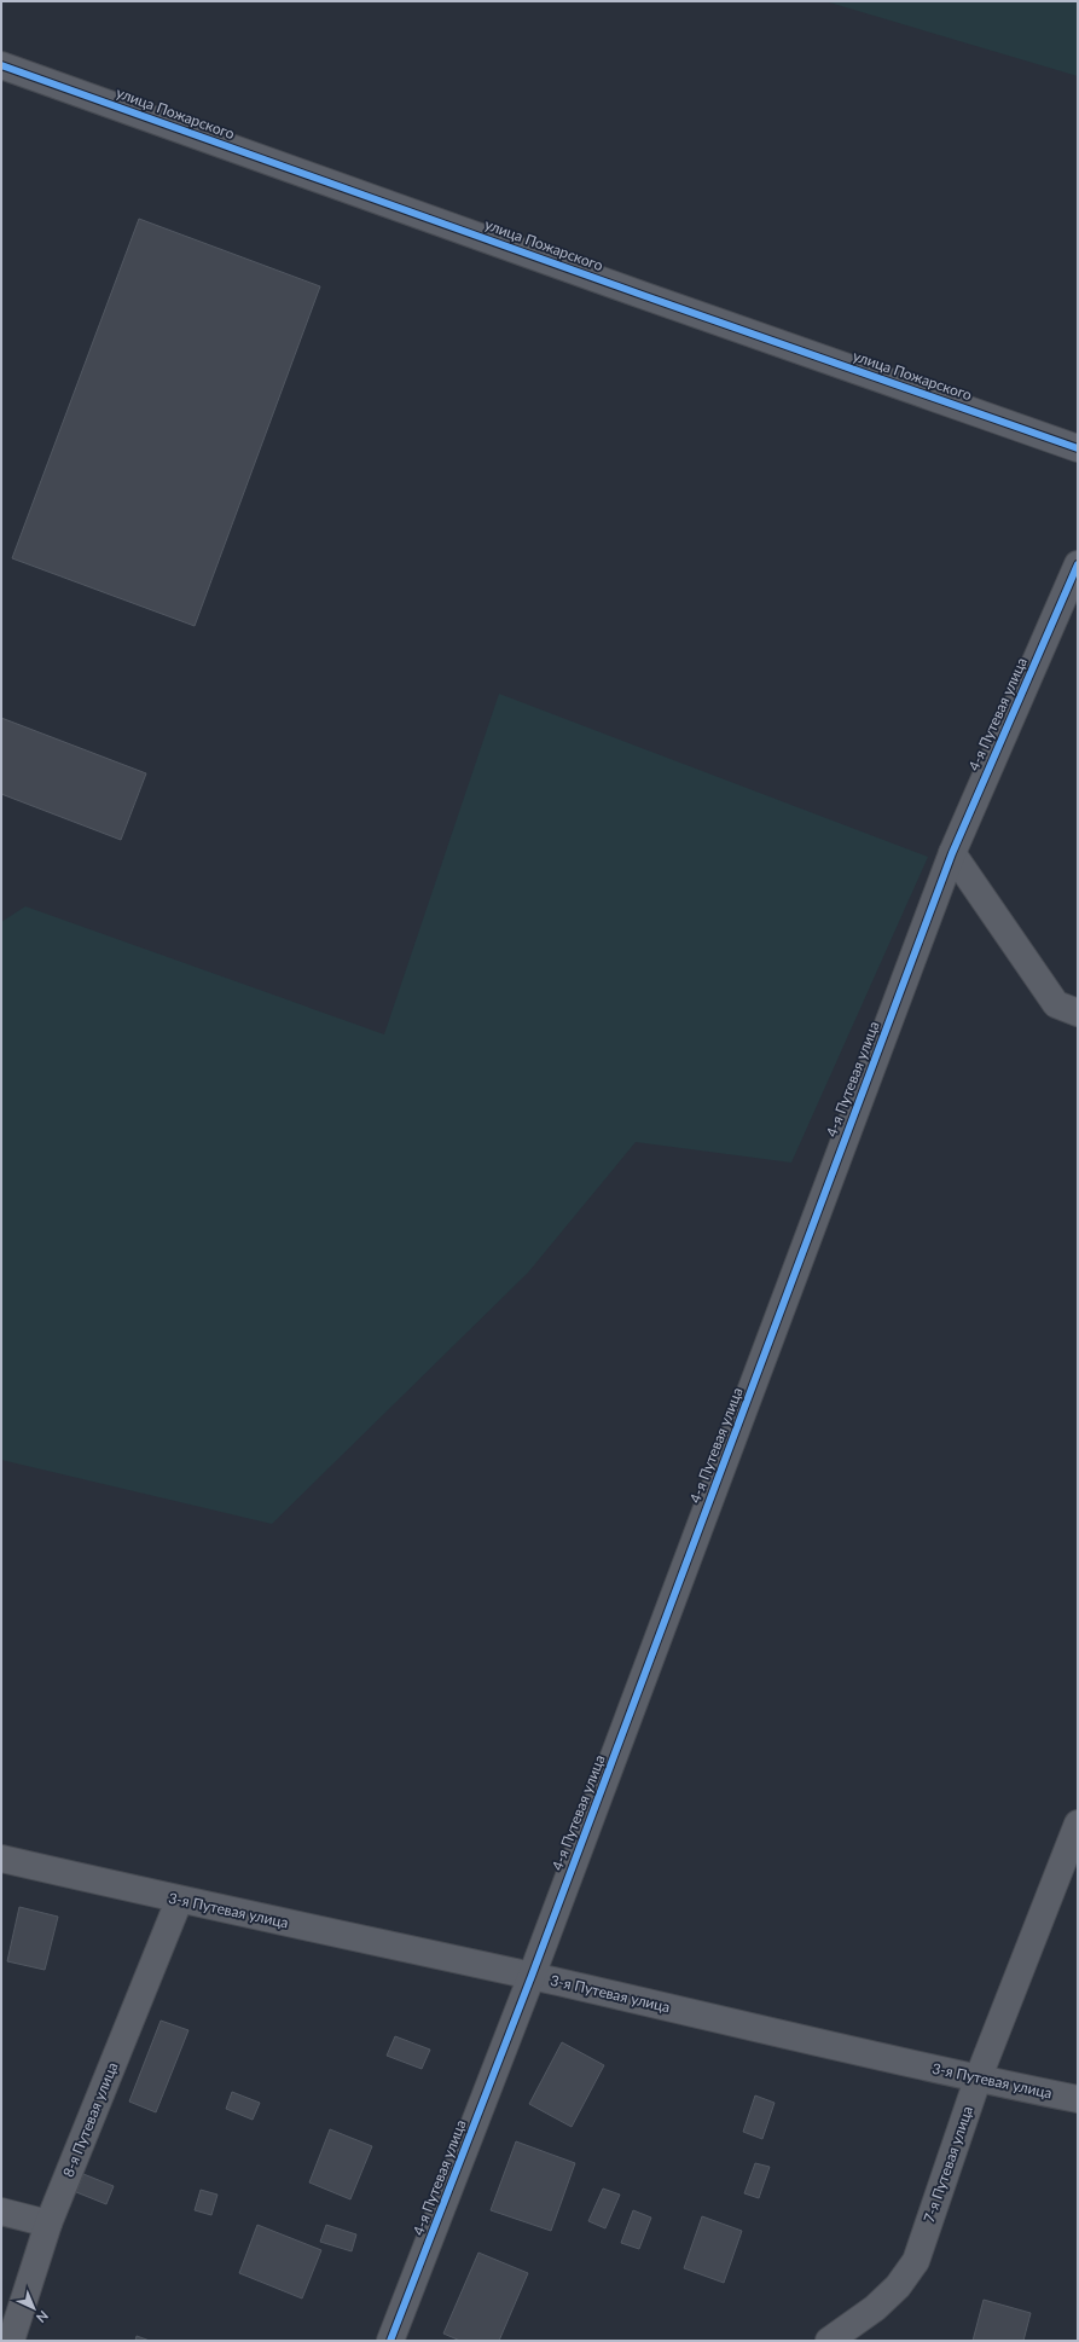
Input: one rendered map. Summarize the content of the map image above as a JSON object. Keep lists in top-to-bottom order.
{
  "streets": {
    "street": [
      "улица Пожарского",
      "4-я Путевая улица",
      "3-я Путевая улица",
      "8-я Путевая улица",
      "7-я Путевая улица"
    ]
  },
  "crossings": [
    ["4-я Путевая улица", "3-я Путевая улица"],
    ["3-я Путевая улица", "8-я Путевая улица"],
    ["3-я Путевая улица", "7-я Путевая улица"]
  ],
  "north": "bottom right"
}
